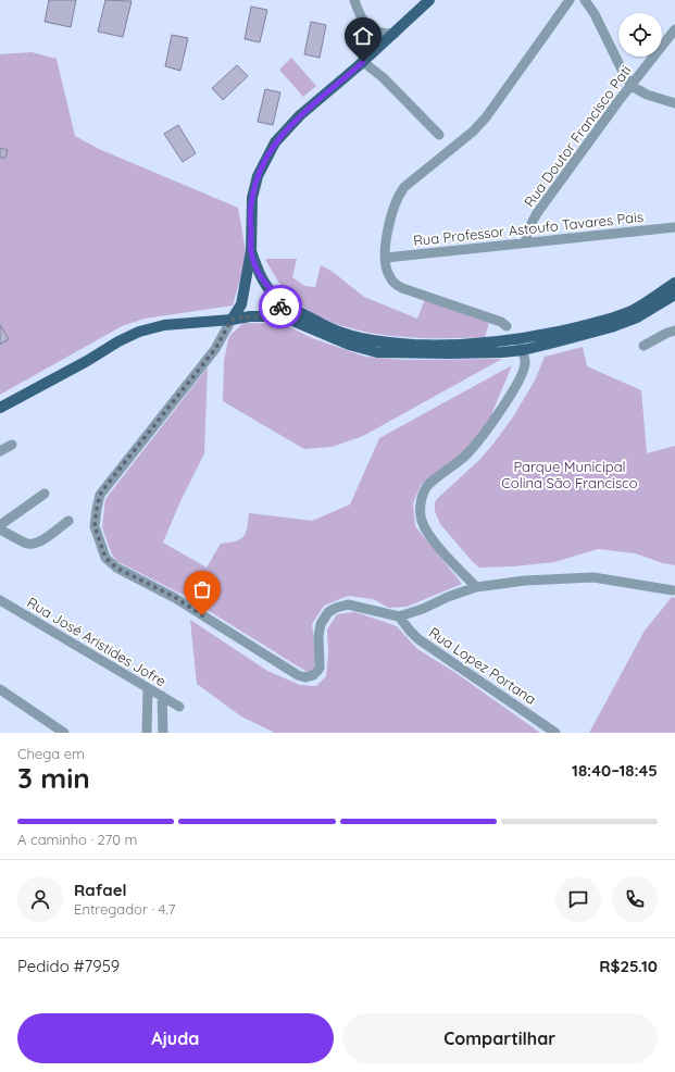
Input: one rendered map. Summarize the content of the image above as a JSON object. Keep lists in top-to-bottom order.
{
  "streets": {
    "street": [
      "Rua Doutor Francisco Pati",
      "Rua Professor Astoufo Tavares Pais",
      "Rua José Aristides Jofre",
      "Rua Lopez Portana"
    ]
  },
  "crossings": [
    ["Rua Doutor Francisco Pati", "Rua Professor Astoufo Tavares Pais"]
  ],
  "parks": ["Parque Municipal Colina São Francisco"],
  "page": {
    "heading": ["3 min", "Chega em", "18:40–18:45"],
    "panel": [
      "Rafael",
      "Entregador · 4.7",
      "Pedido #7959",
      "R$25.10"
    ],
    "bar": "A caminho · 270 m",
    "buttons": ["Ajuda", "Compartilhar"]
  }
}
